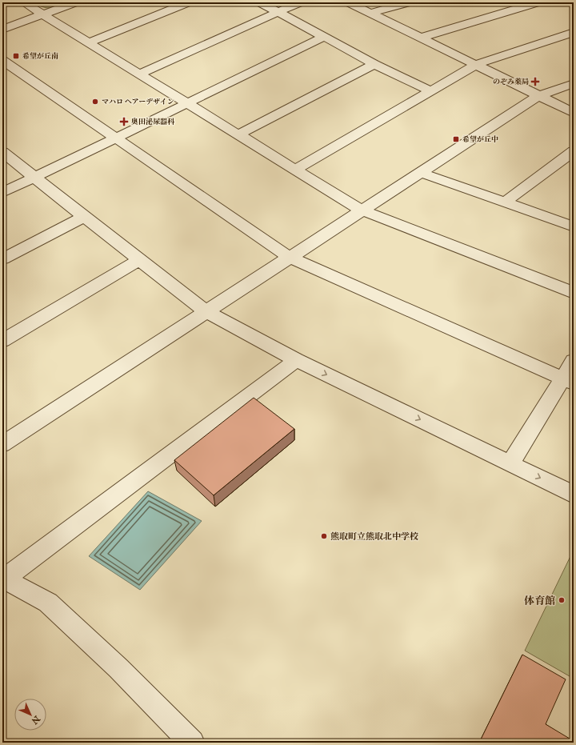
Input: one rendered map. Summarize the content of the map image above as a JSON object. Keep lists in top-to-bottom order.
{
  "places": {
    "transit": ["希望が丘南", "希望が丘中"],
    "health": ["のぞみ薬局", "奥田泌尿器科"],
    "other": ["マハロ ヘアーデザイン", "熊取町立熊取北中学校", "体育館"]
  },
  "north": "bottom right"
}
